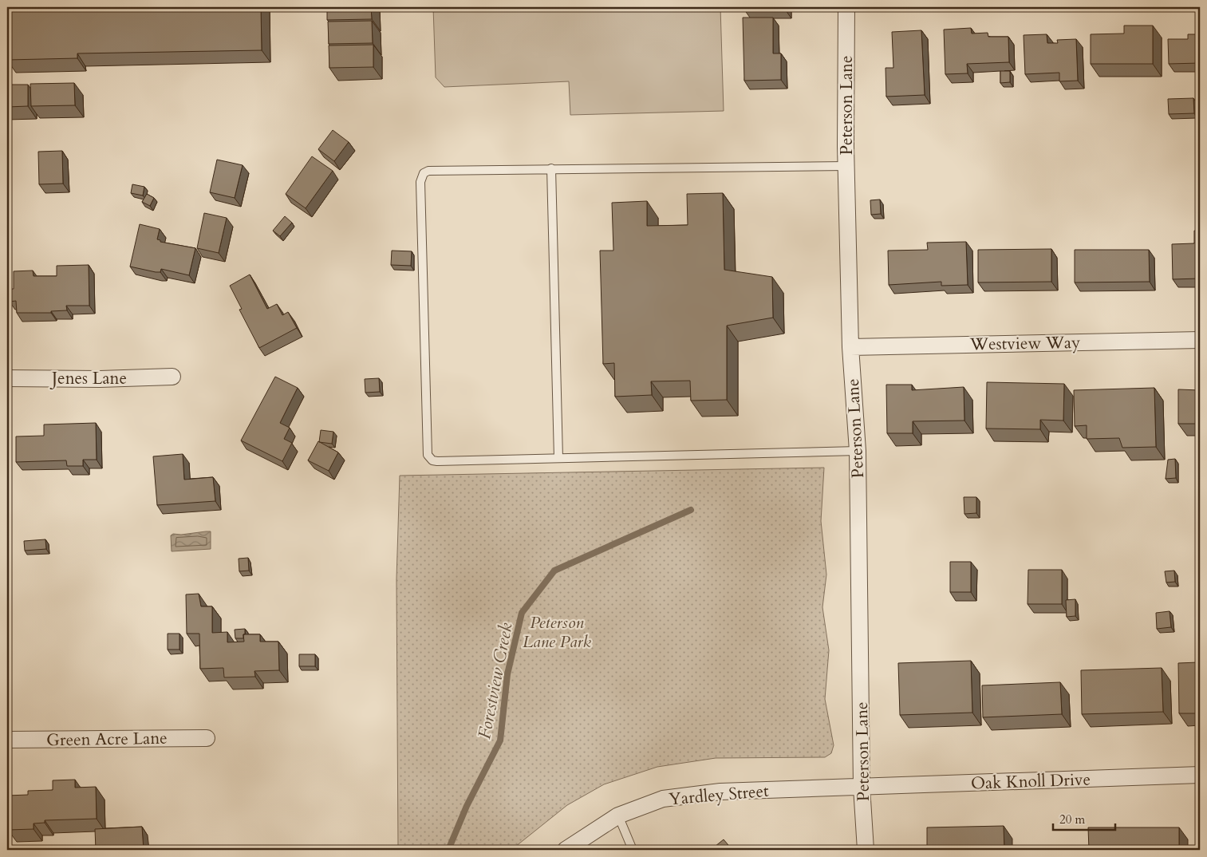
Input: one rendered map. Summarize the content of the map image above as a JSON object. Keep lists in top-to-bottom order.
{
  "streets": {
    "street": [
      "Peterson Lane",
      "Westview Way",
      "Jenes Lane",
      "Green Acre Lane",
      "Oak Knoll Drive",
      "Yardley Street"
    ]
  },
  "crossings": [
    ["Peterson Lane", "Westview Way"],
    ["Peterson Lane", "Oak Knoll Drive"],
    ["Peterson Lane", "Yardley Street"],
    ["Oak Knoll Drive", "Yardley Street"]
  ],
  "water": ["Forestview Creek"],
  "parks": ["Peterson Lane Park"],
  "scale_bar": "20 m"
}
